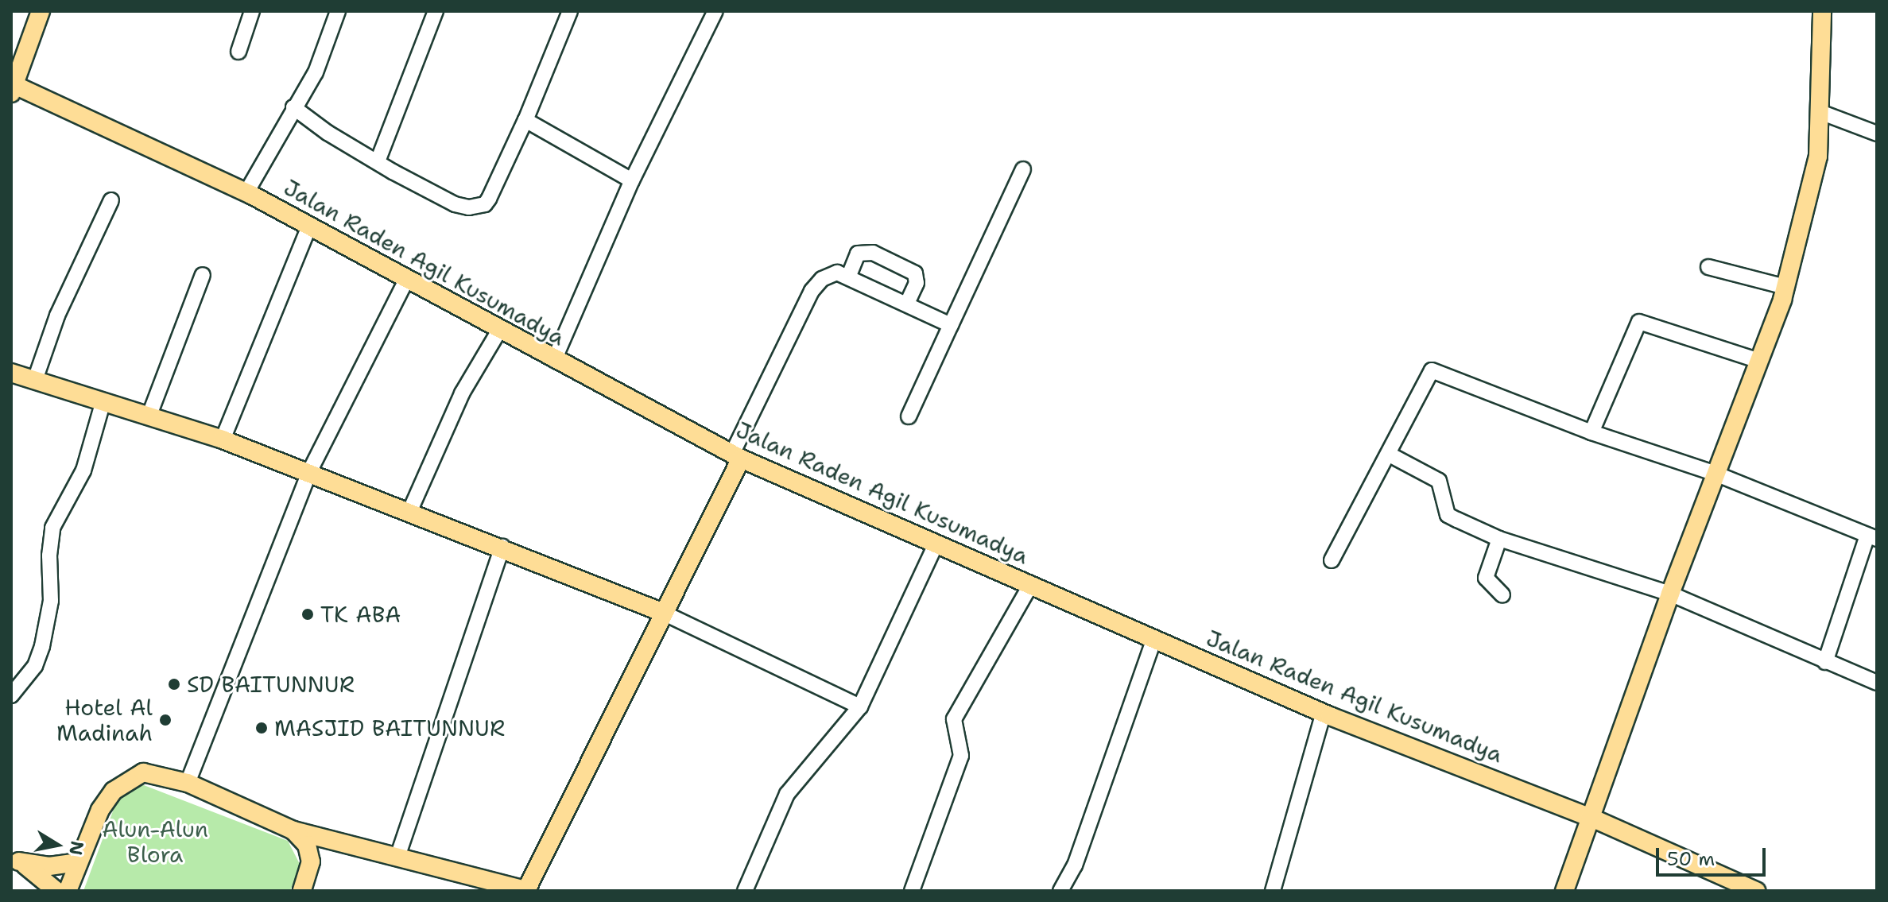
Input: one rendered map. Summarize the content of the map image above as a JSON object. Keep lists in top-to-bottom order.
{
  "streets": {
    "main road": ["Jalan Raden Agil Kusumadya"]
  },
  "parks": ["Alun-Alun Blora"],
  "places": [
    "TK ABA",
    "SD BAITUNNUR",
    "Hotel Al Madinah",
    "MASJID BAITUNNUR"
  ],
  "scale_bar": "50 m",
  "north": "right"
}
